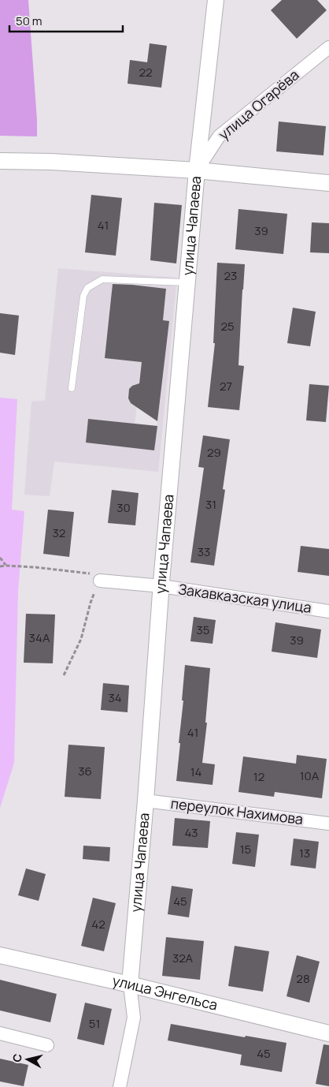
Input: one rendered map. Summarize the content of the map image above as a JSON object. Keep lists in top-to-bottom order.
{
  "streets": {
    "street": [
      "улица Огарёва",
      "улица Чапаева",
      "Закавказская улица",
      "переулок Нахимова",
      "улица Энгельса"
    ]
  },
  "crossings": [
    ["улица Огарёва", "улица Чапаева"],
    ["улица Чапаева", "Закавказская улица"],
    ["улица Чапаева", "переулок Нахимова"],
    ["улица Чапаева", "улица Энгельса"]
  ],
  "house_numbers": [
    "22",
    "41",
    "39",
    "23",
    "25",
    "27",
    "29",
    "31",
    "30",
    "32",
    "33",
    "35",
    "34А",
    "39",
    "34",
    "41",
    "36",
    "14",
    "10А",
    "12",
    "43",
    "15",
    "13",
    "45",
    "42",
    "32А",
    "28",
    "51",
    "45"
  ],
  "scale_bar": "50 m",
  "north": "left"
}
